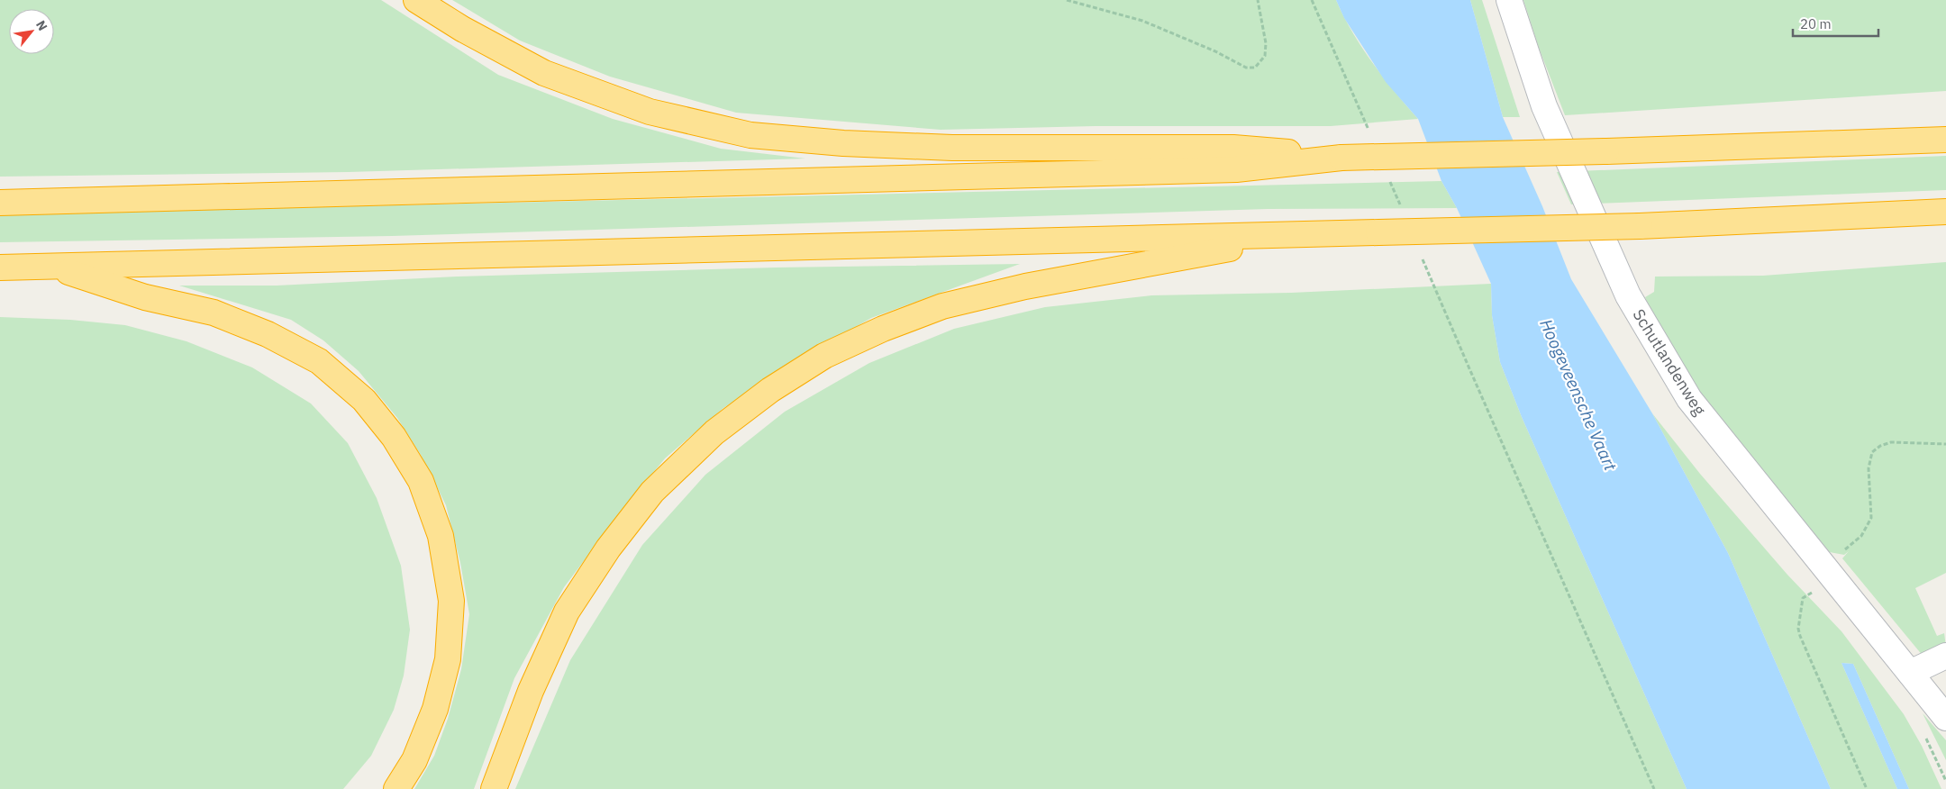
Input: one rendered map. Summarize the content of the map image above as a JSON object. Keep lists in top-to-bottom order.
{
  "streets": {
    "street": ["Schutlandenweg"]
  },
  "water": ["Hoogeveensche Vaart"],
  "scale_bar": "20 m",
  "north": "top right"
}
